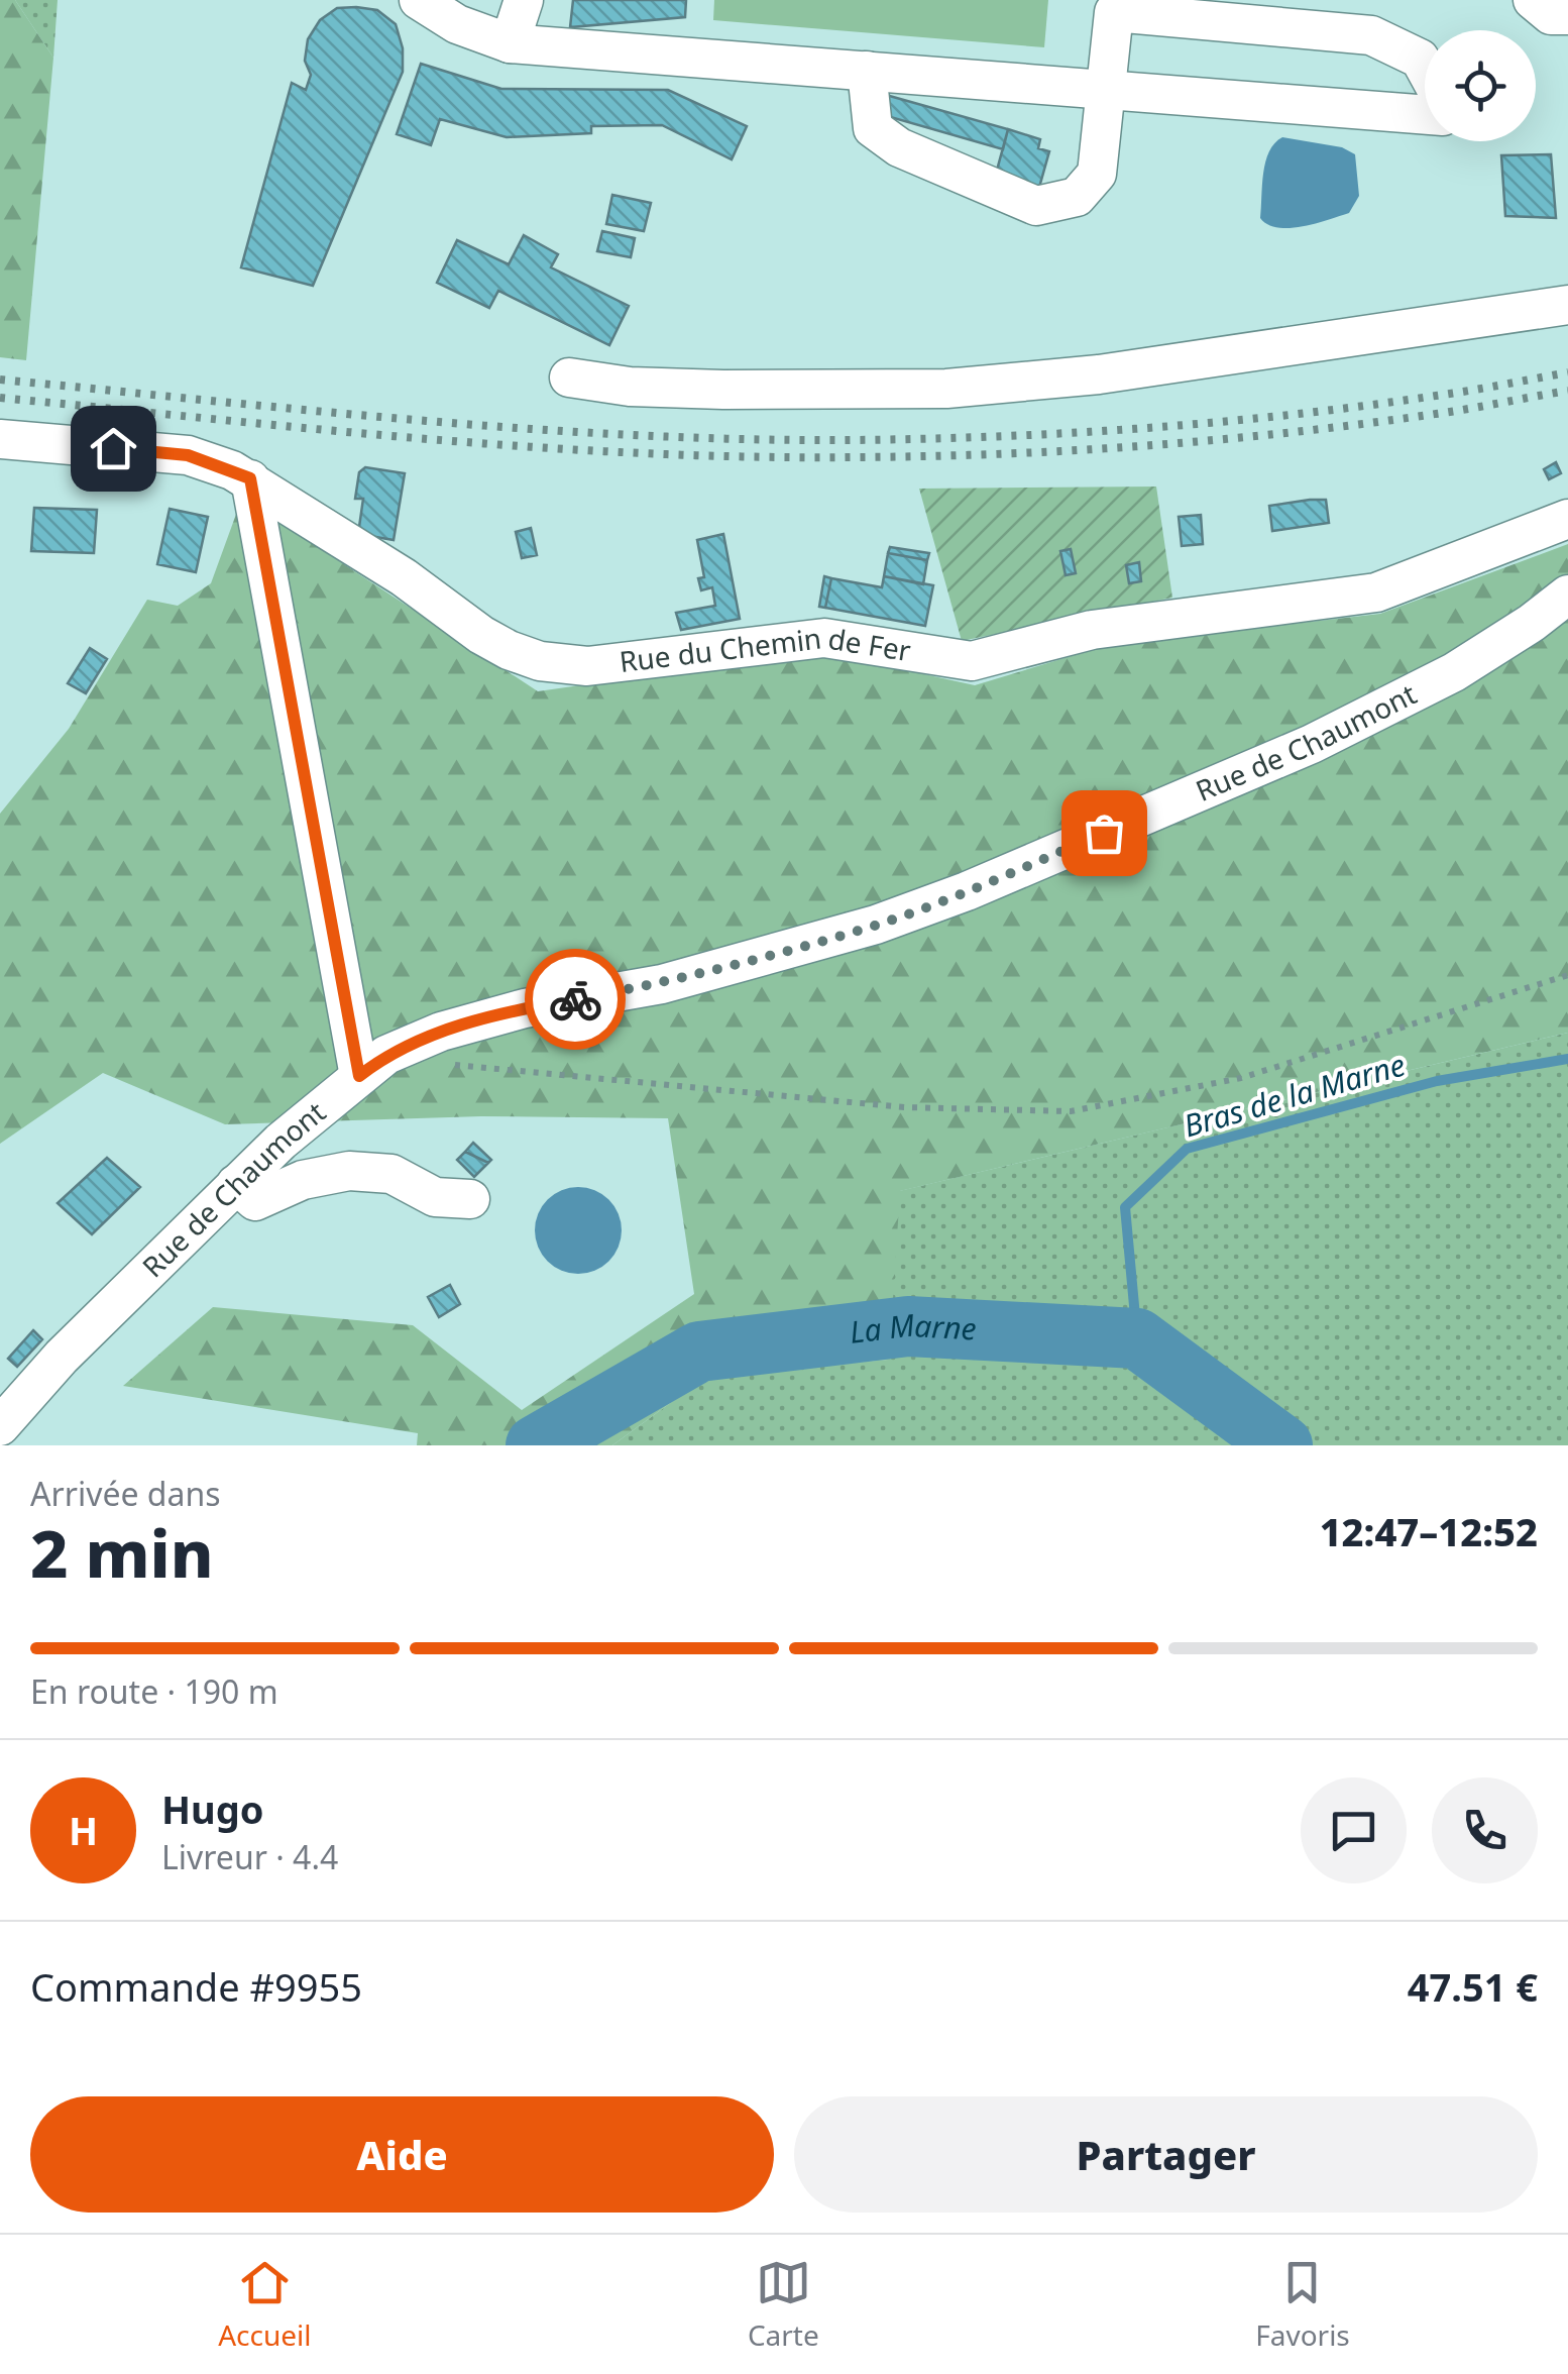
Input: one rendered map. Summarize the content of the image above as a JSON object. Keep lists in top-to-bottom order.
{
  "streets": {
    "street": ["Rue du Chemin de Fer", "Rue de Chaumont"]
  },
  "water": ["Bras de la Marne", "La Marne"],
  "page": {
    "heading": ["2 min", "Arrivée dans", "12:47–12:52"],
    "panel": [
      "Hugo",
      "Livreur · 4.4",
      "Commande #9955",
      "47.51 €"
    ],
    "bar": "En route · 190 m",
    "round": "H",
    "buttons": ["Aide", "Partager"],
    "tabs": ["Accueil", "Carte", "Favoris"]
  }
}
